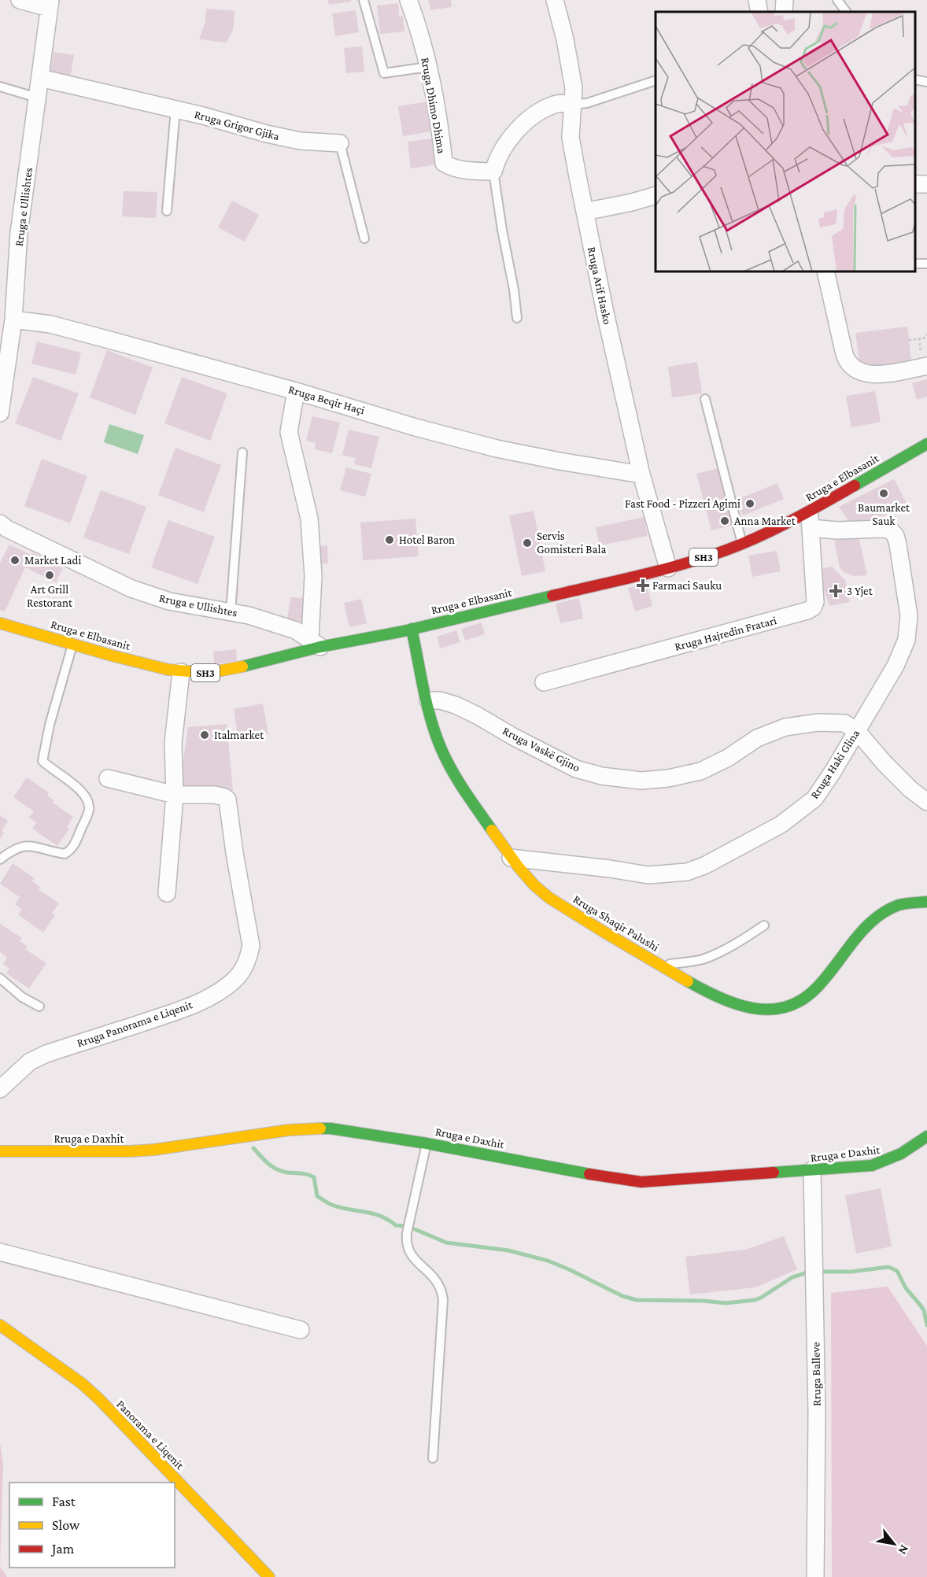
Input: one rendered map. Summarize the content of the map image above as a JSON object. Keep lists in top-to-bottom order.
{
  "streets": {
    "street": [
      "Rruga Dhimo Dhima",
      "Rruga Grigor Gjika",
      "Rruga e Ullishtes",
      "Rruga Arif Hasko",
      "Rruga Beqir Haçi",
      "Rruga e Elbasanit",
      "SH3",
      "Rruga Hajredin Fratari",
      "Rruga Vaskë Gjino",
      "Rruga Haki Glina",
      "Rruga Shaqir Palushi",
      "Rruga Panorama e Liqenit",
      "Rruga e Daxhit",
      "Rruga Balleve",
      "Panorama e Liqenit"
    ]
  },
  "crossings": [
    ["Rruga Grigor Gjika", "Rruga e Ullishtes"],
    ["Rruga e Ullishtes", "Rruga Beqir Haçi"],
    ["Rruga e Ullishtes", "Rruga e Elbasanit"],
    ["Rruga Arif Hasko", "Rruga Beqir Haçi"],
    ["Rruga Arif Hasko", "Rruga e Elbasanit"],
    ["Rruga e Elbasanit", "Rruga Hajredin Fratari"],
    ["Rruga e Elbasanit", "Rruga Haki Glina"],
    ["Rruga e Elbasanit", "Rruga Shaqir Palushi"],
    ["Rruga Hajredin Fratari", "Rruga Haki Glina"],
    ["Rruga Vaskë Gjino", "Rruga Haki Glina"],
    ["Rruga Vaskë Gjino", "Rruga Shaqir Palushi"],
    ["Rruga Haki Glina", "Rruga Shaqir Palushi"],
    ["Rruga e Daxhit", "Rruga Balleve"]
  ],
  "places": {
    "other": [
      "Baumarket Sauk",
      "Fast Food - Pizzeri Agimi",
      "Anna Market",
      "Hotel Baron",
      "Servis Gomisteri Bala",
      "Market Ladi",
      "Art Grill Restorant",
      "Italmarket"
    ],
    "health": ["Farmaci Sauku", "3 Yjet"]
  },
  "legend": ["Fast", "Slow", "Jam"],
  "north": "bottom right"
}
